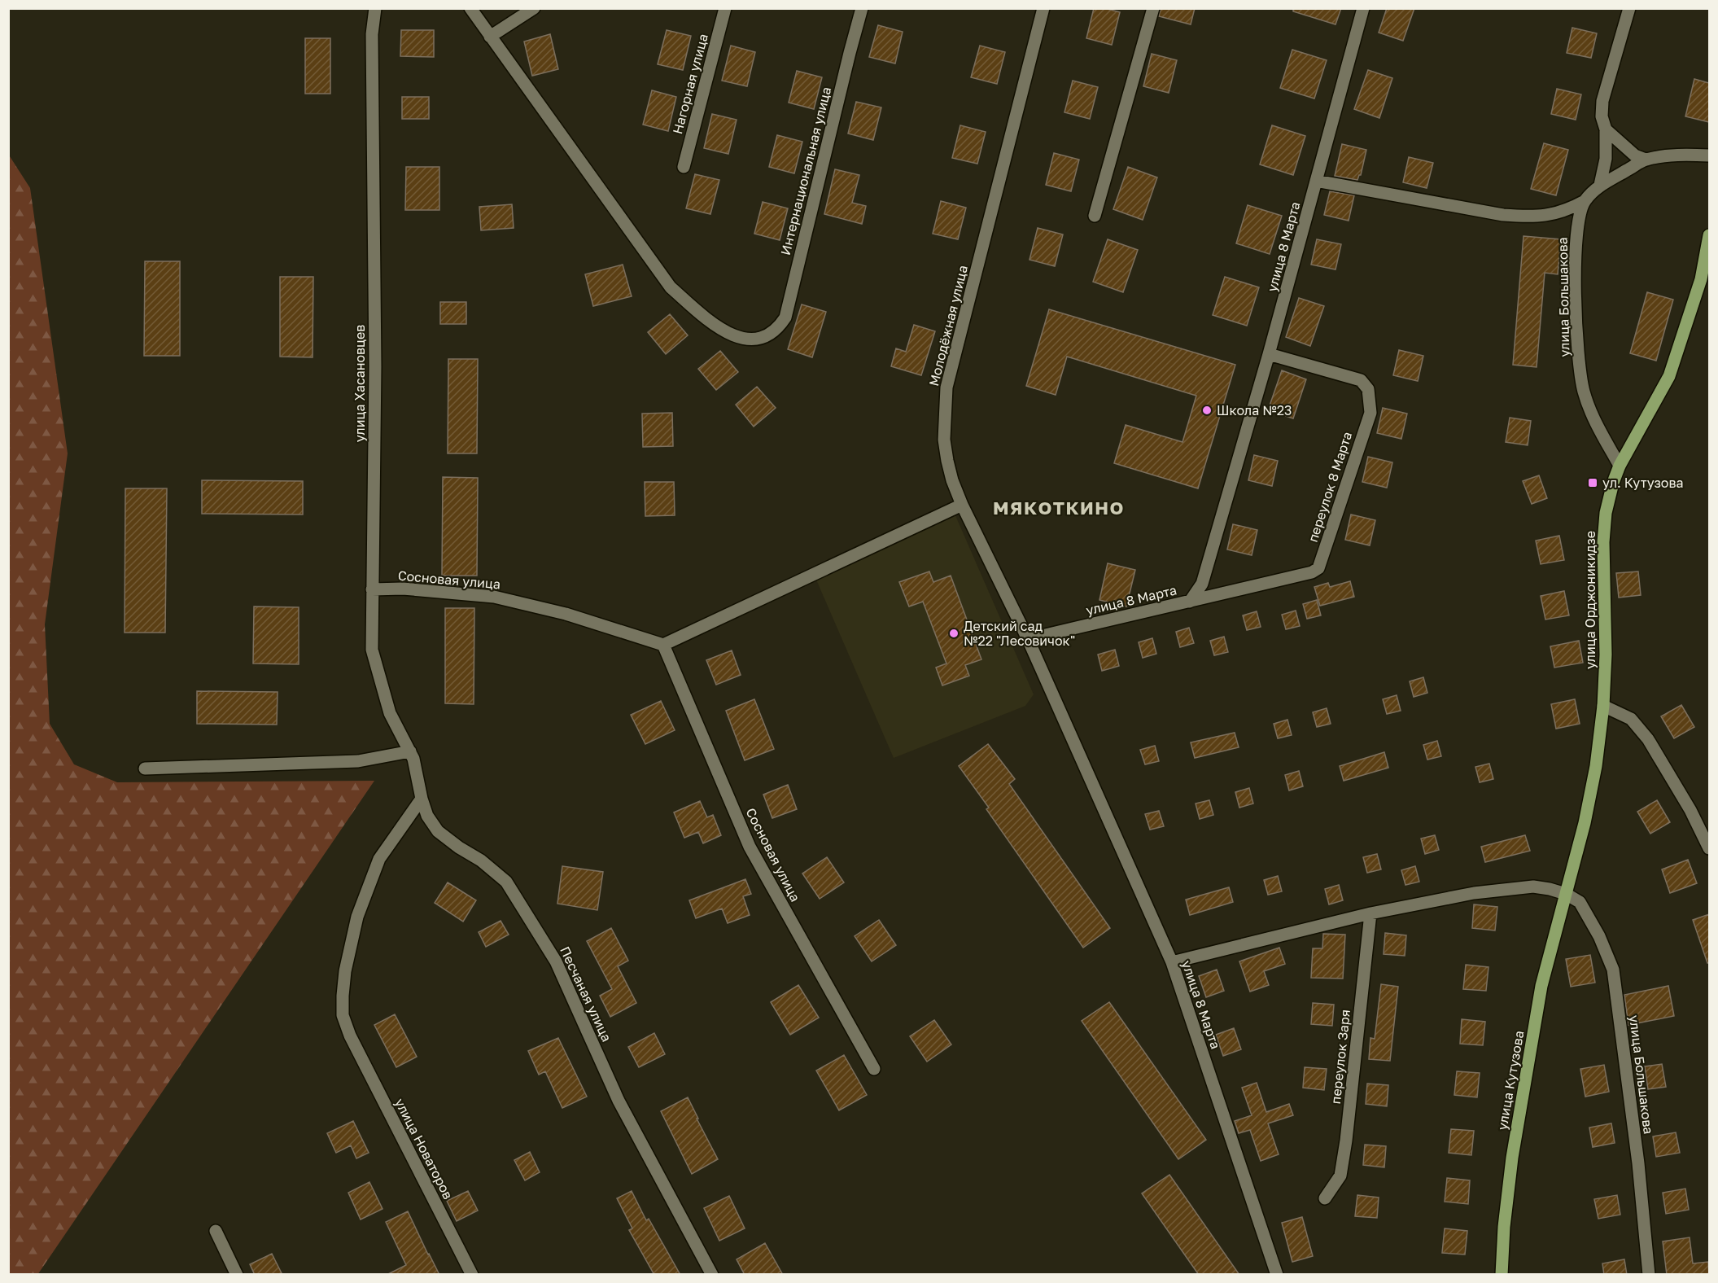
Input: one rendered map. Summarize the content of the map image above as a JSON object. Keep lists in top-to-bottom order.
{
  "streets": {
    "main road": ["улица Орджоникидзе", "улица Кутузова"],
    "street": [
      "Нагорная улица",
      "Интернациональная улица",
      "улица 8 Марта",
      "улица Большакова",
      "Молодёжная улица",
      "улица Хасановцев",
      "переулок 8 Марта",
      "Сосновая улица",
      "Песчаная улица",
      "переулок Заря",
      "улица Новаторов"
    ]
  },
  "crossings": [
    ["улица 8 Марта", "Молодёжная улица"],
    ["улица 8 Марта", "переулок 8 Марта"],
    ["улица Большакова", "улица Орджоникидзе"],
    ["улица Большакова", "улица Кутузова"],
    ["улица Хасановцев", "Сосновая улица"],
    ["улица Хасановцев", "Песчаная улица"],
    ["улица Орджоникидзе", "улица Кутузова"],
    ["Песчаная улица", "улица Новаторов"]
  ],
  "districts": ["МЯКОТКИНО"],
  "places": {
    "other": ["Школа №23", "Детский сад №22 \"Лесовичок\""],
    "transit": ["ул. Кутузова"]
  }
}
